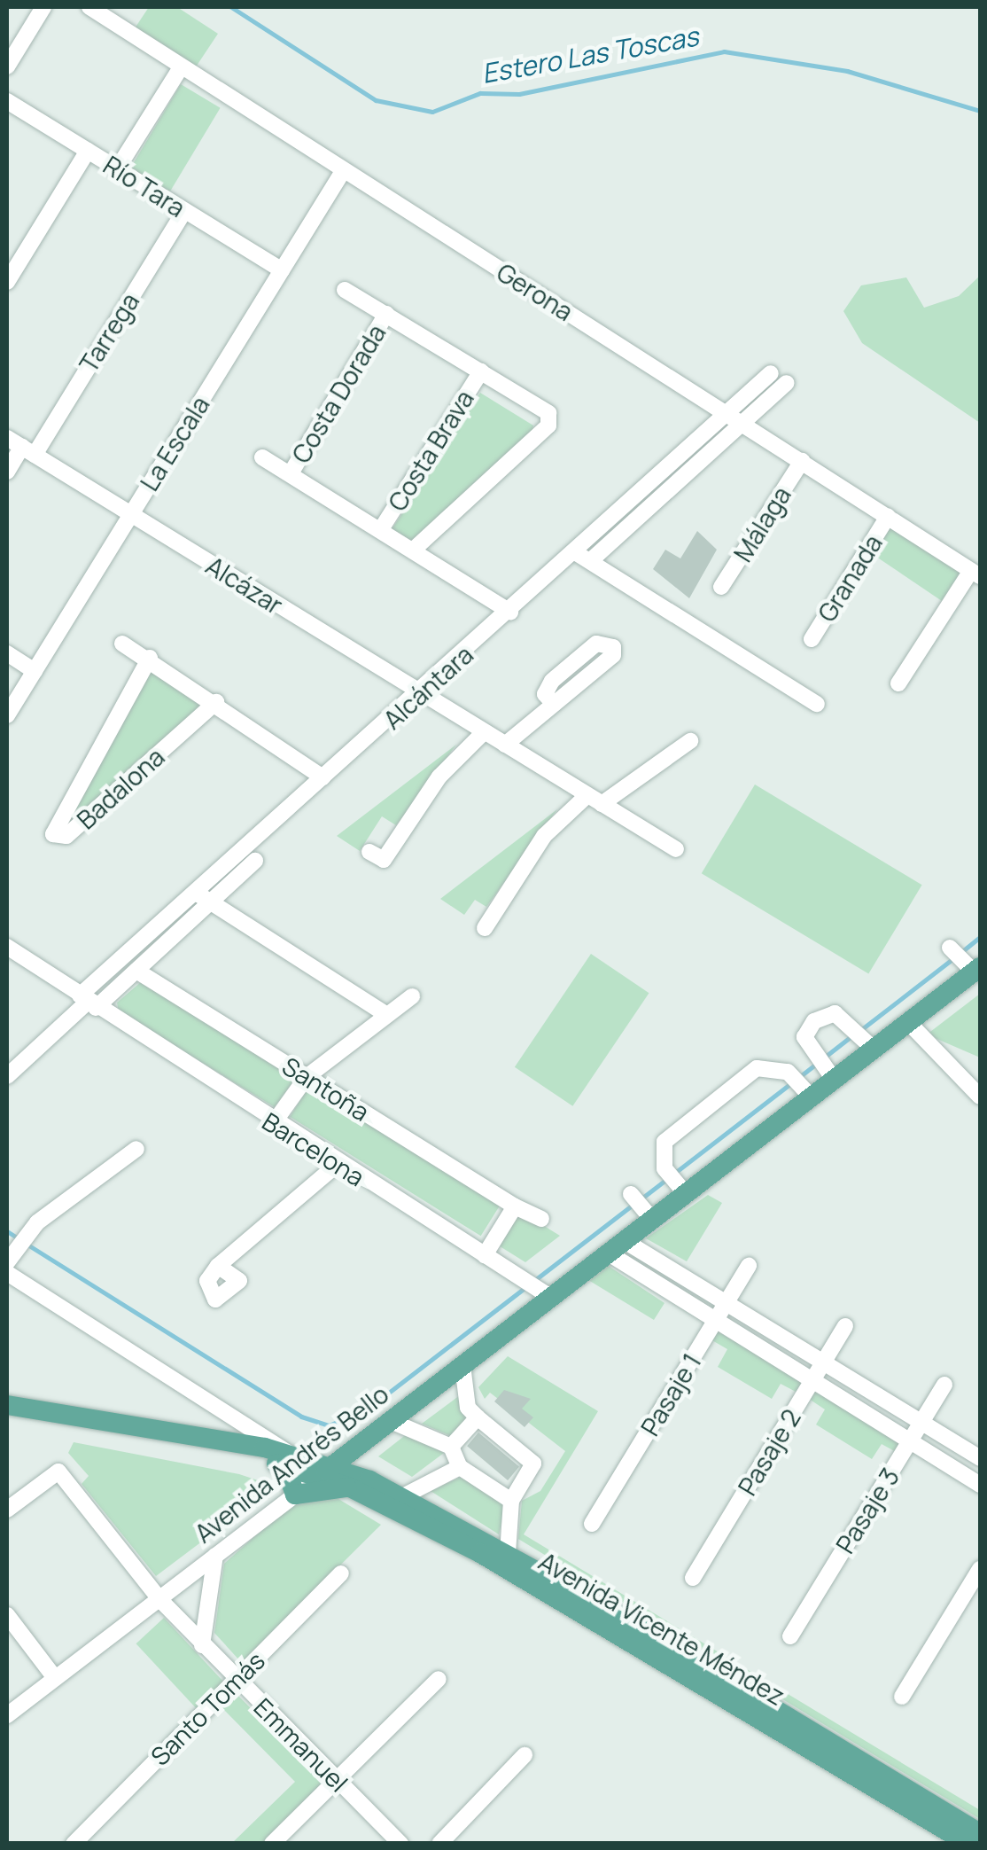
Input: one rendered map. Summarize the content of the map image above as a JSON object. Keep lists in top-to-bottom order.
{
  "streets": {
    "main road": ["Avenida Andrés Bello", "Avenida Vicente Méndez"],
    "street": [
      "Río Tara",
      "Gerona",
      "Tarrega",
      "Costa Dorada",
      "La Escala",
      "Costa Brava",
      "Málaga",
      "Granada",
      "Alcázar",
      "Alcántara",
      "Badalona",
      "Santoña",
      "Barcelona",
      "Pasaje 1",
      "Pasaje 2",
      "Pasaje 3",
      "Santo Tomás",
      "Emmanuel"
    ]
  },
  "crossings": [
    ["Río Tara", "Tarrega"],
    ["Río Tara", "La Escala"],
    ["Gerona", "La Escala"],
    ["Gerona", "Málaga"],
    ["Gerona", "Granada"],
    ["Gerona", "Alcántara"],
    ["Tarrega", "Alcázar"],
    ["Costa Dorada", "Costa Brava"],
    ["Costa Dorada", "Alcántara"],
    ["La Escala", "Alcázar"],
    ["Alcázar", "Alcántara"],
    ["Alcántara", "Santoña"],
    ["Alcántara", "Barcelona"],
    ["Barcelona", "Avenida Andrés Bello"],
    ["Avenida Andrés Bello", "Avenida Vicente Méndez"],
    ["Avenida Andrés Bello", "Emmanuel"],
    ["Santo Tomás", "Emmanuel"]
  ],
  "water": ["Estero Las Toscas"]
}
